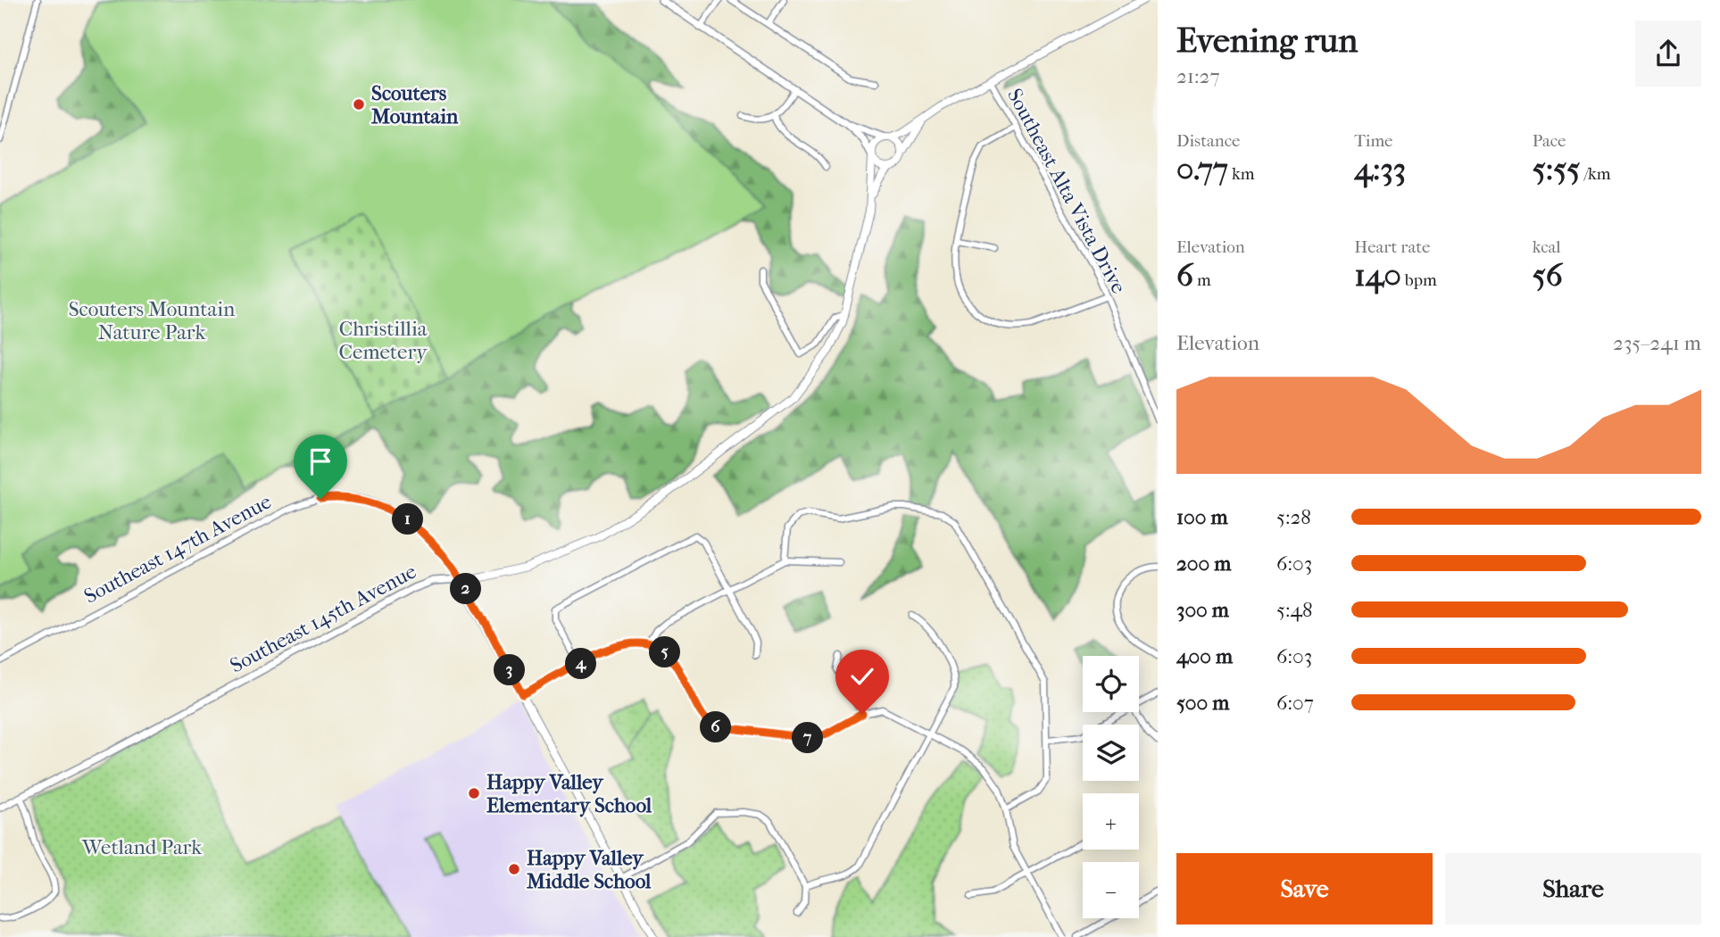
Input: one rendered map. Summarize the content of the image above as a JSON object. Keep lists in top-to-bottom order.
{
  "streets": {
    "main road": ["Southeast 145th Avenue"],
    "street": ["Southeast Alta Vista Drive", "Southeast 147th Avenue"]
  },
  "crossings": [
    ["Southeast 147th Avenue", "Southeast 145th Avenue"]
  ],
  "parks": ["Scouters Mountain Nature Park", "Christillia Cemetery", "Wetland Park"],
  "places": ["Scouters Mountain", "Happy Valley Elementary School", "Happy Valley Middle School"],
  "page": {
    "heading": ["Evening run", "21:27"],
    "stats": [
      ["Distance", "0.77 km"],
      ["Time", "4:33"],
      ["Pace", "5:55 /km"],
      ["Elevation", "6 m"],
      ["Heart rate", "140 bpm"],
      ["kcal", "56"]
    ],
    "chart": ["Elevation", "235–241 m"],
    "list": [
      {
        "name": "100 m",
        "note": "5:28"
      },
      {
        "name": "200 m",
        "note": "6:03"
      },
      {
        "name": "300 m",
        "note": "5:48"
      },
      {
        "name": "400 m",
        "note": "6:03"
      },
      {
        "name": "500 m",
        "note": "6:07"
      }
    ],
    "pins": [
      "1",
      "2",
      "5",
      "4",
      "3",
      "6",
      "7"
    ],
    "map_buttons": ["+", "−"],
    "buttons": ["Save", "Share"]
  }
}
